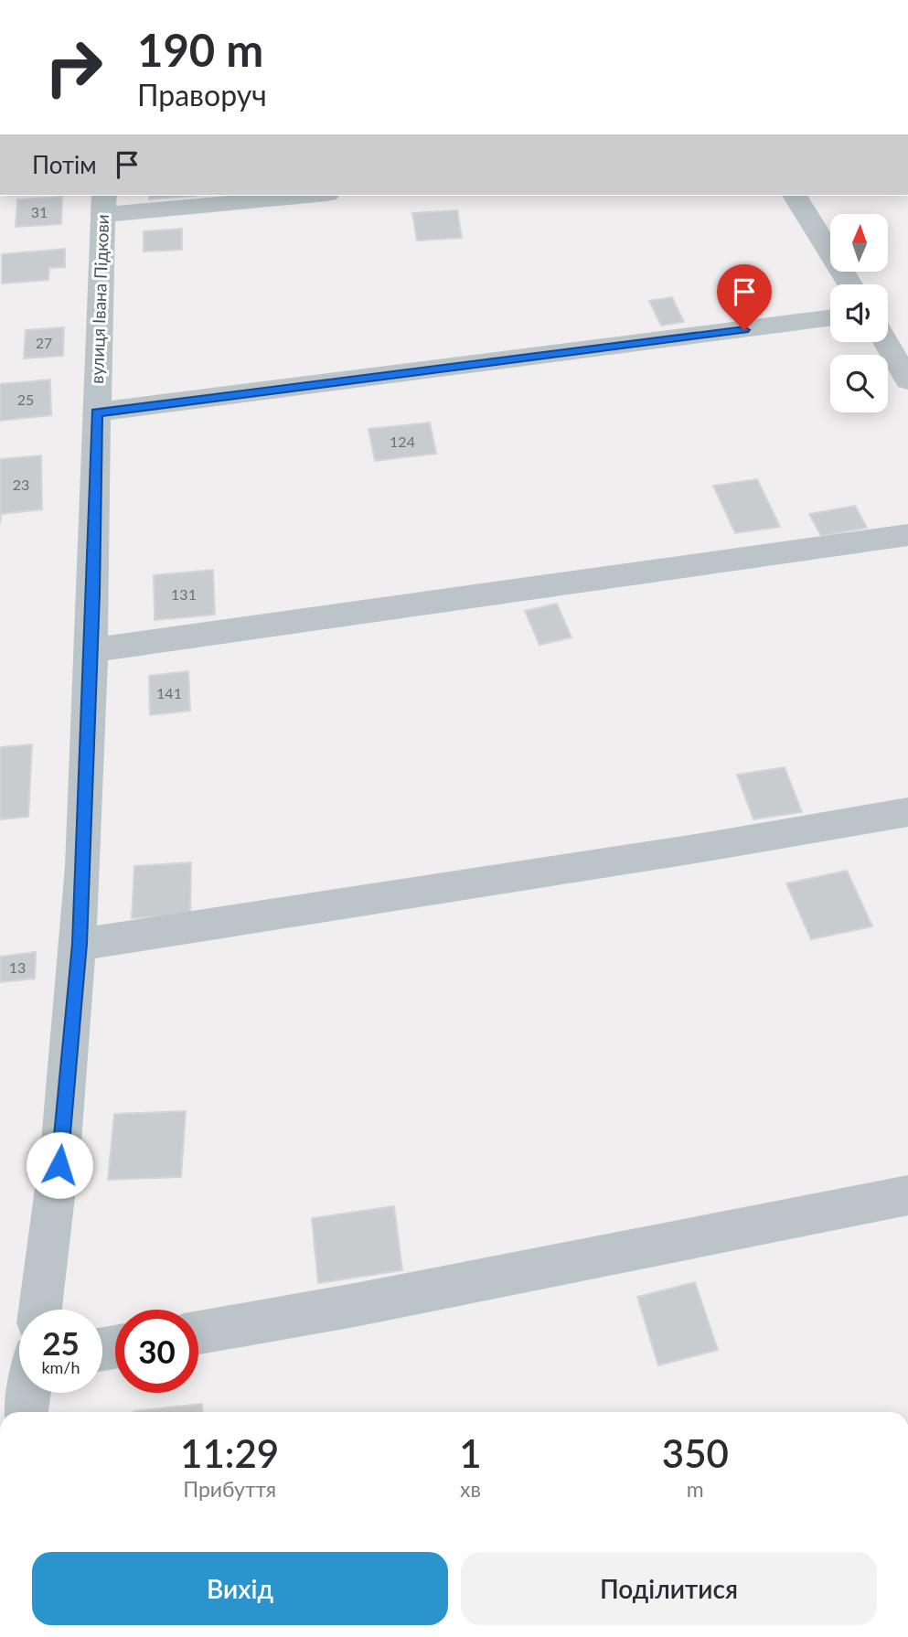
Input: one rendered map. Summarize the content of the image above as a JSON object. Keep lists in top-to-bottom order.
{
  "streets": {
    "street": ["вулиця Івана Підкови"]
  },
  "house_numbers": [
    "31",
    "27",
    "25",
    "124",
    "23",
    "131",
    "141",
    "13"
  ],
  "north": "top",
  "page": {
    "turn": ["190 m", "Праворуч"],
    "then": "Потім",
    "speed": "25 km/h",
    "limit": "30",
    "eta": [
      "11:29",
      "Прибуття",
      "1",
      "хв",
      "350",
      "m"
    ],
    "buttons": ["Вихід", "Поділитися"]
  }
}
